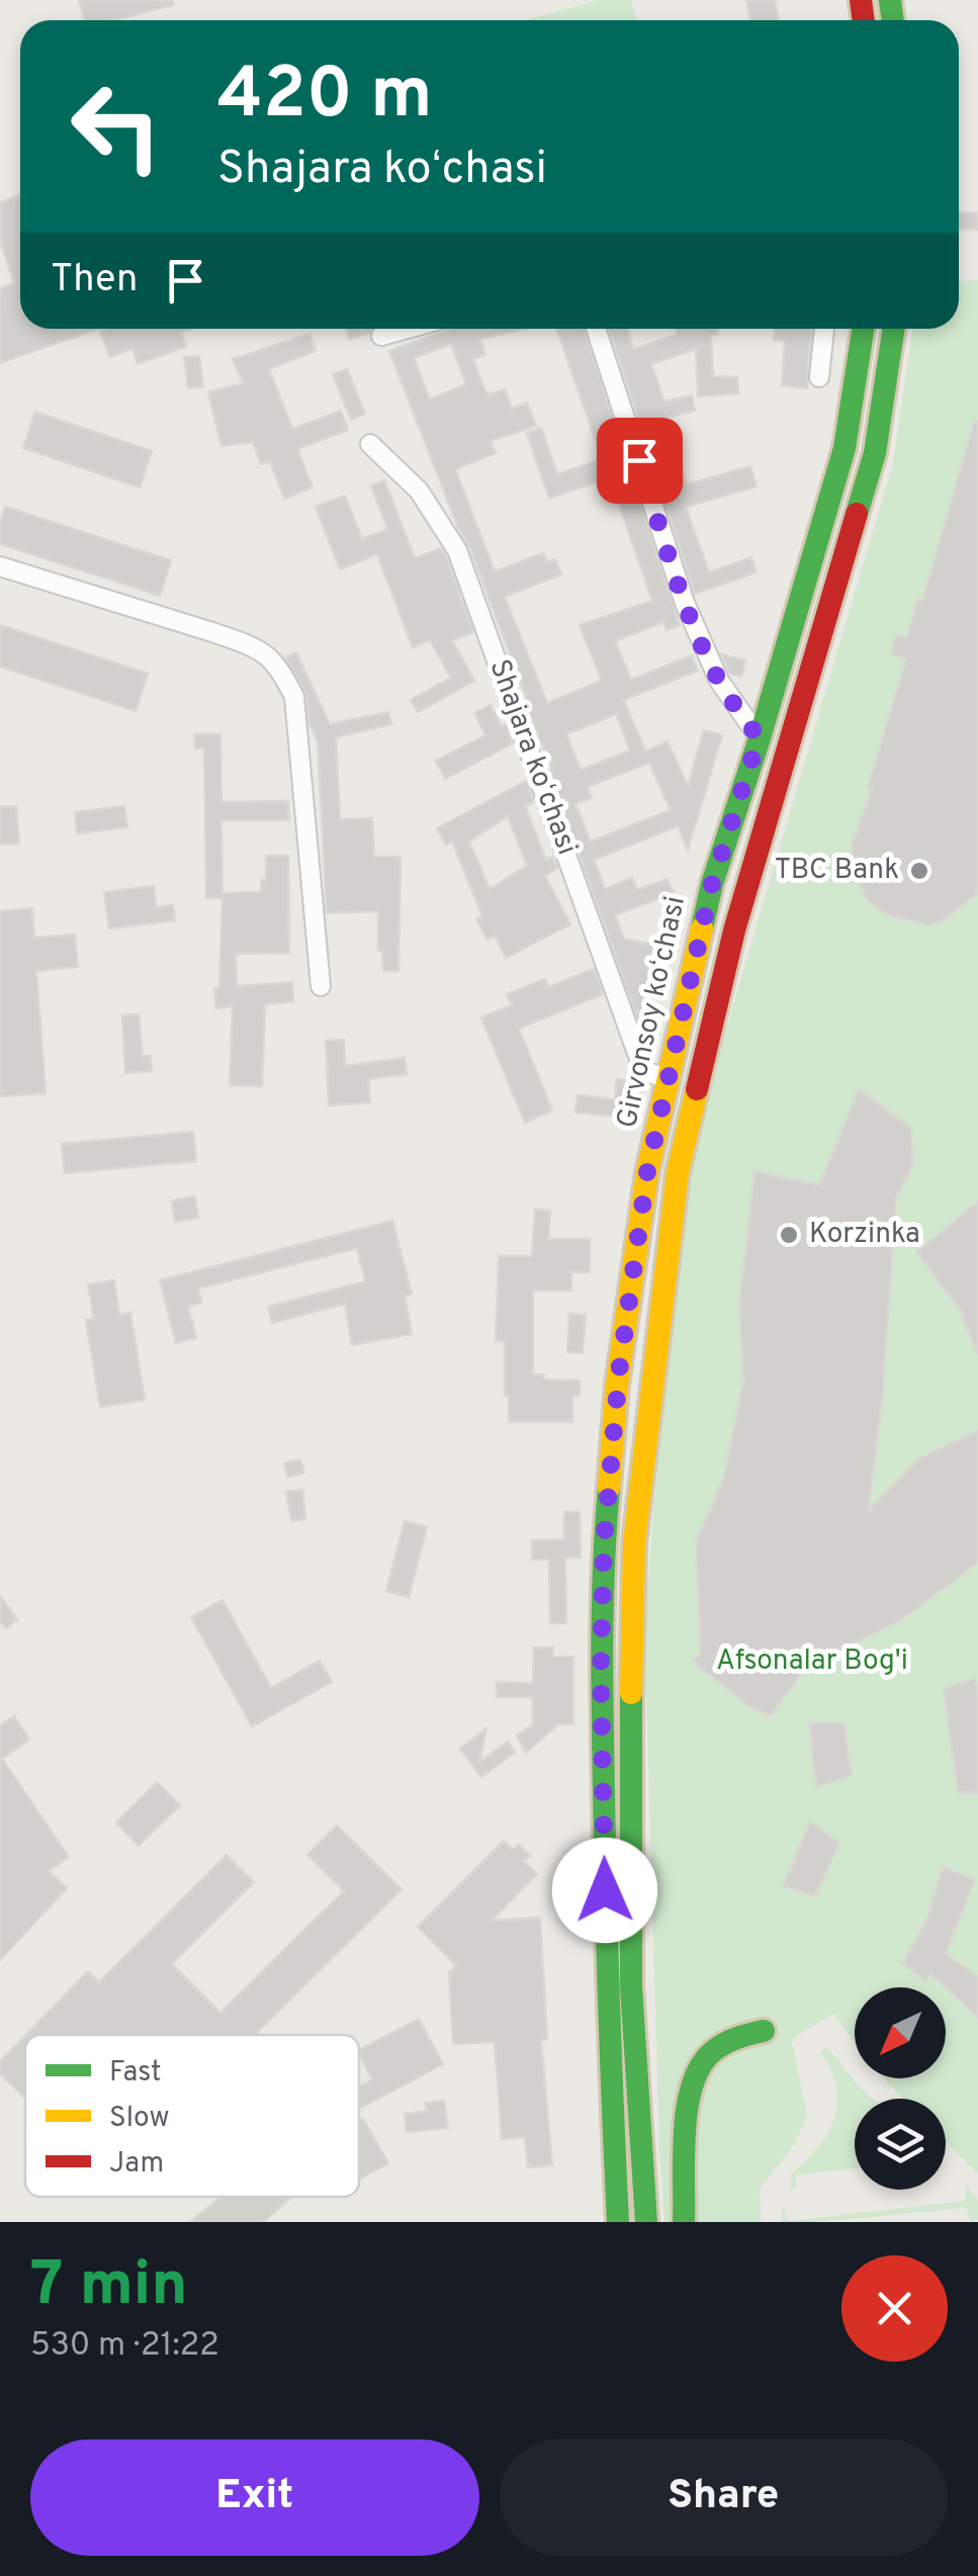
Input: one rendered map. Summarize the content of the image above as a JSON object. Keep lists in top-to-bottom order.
{
  "streets": {
    "main road": ["Girvonsoy koʻchasi"],
    "street": ["Shajara koʻchasi"]
  },
  "crossings": [
    ["Shajara koʻchasi", "Girvonsoy koʻchasi"]
  ],
  "parks": ["Afsonalar Bog'i"],
  "places": ["TBC Bank", "Korzinka"],
  "legend": ["Fast", "Slow", "Jam"],
  "north": "bottom left",
  "page": {
    "turn": ["420 m", "Shajara koʻchasi"],
    "then": "Then",
    "heading": ["7 min", "530 m · 21:22"],
    "buttons": ["Exit", "Share"]
  }
}
